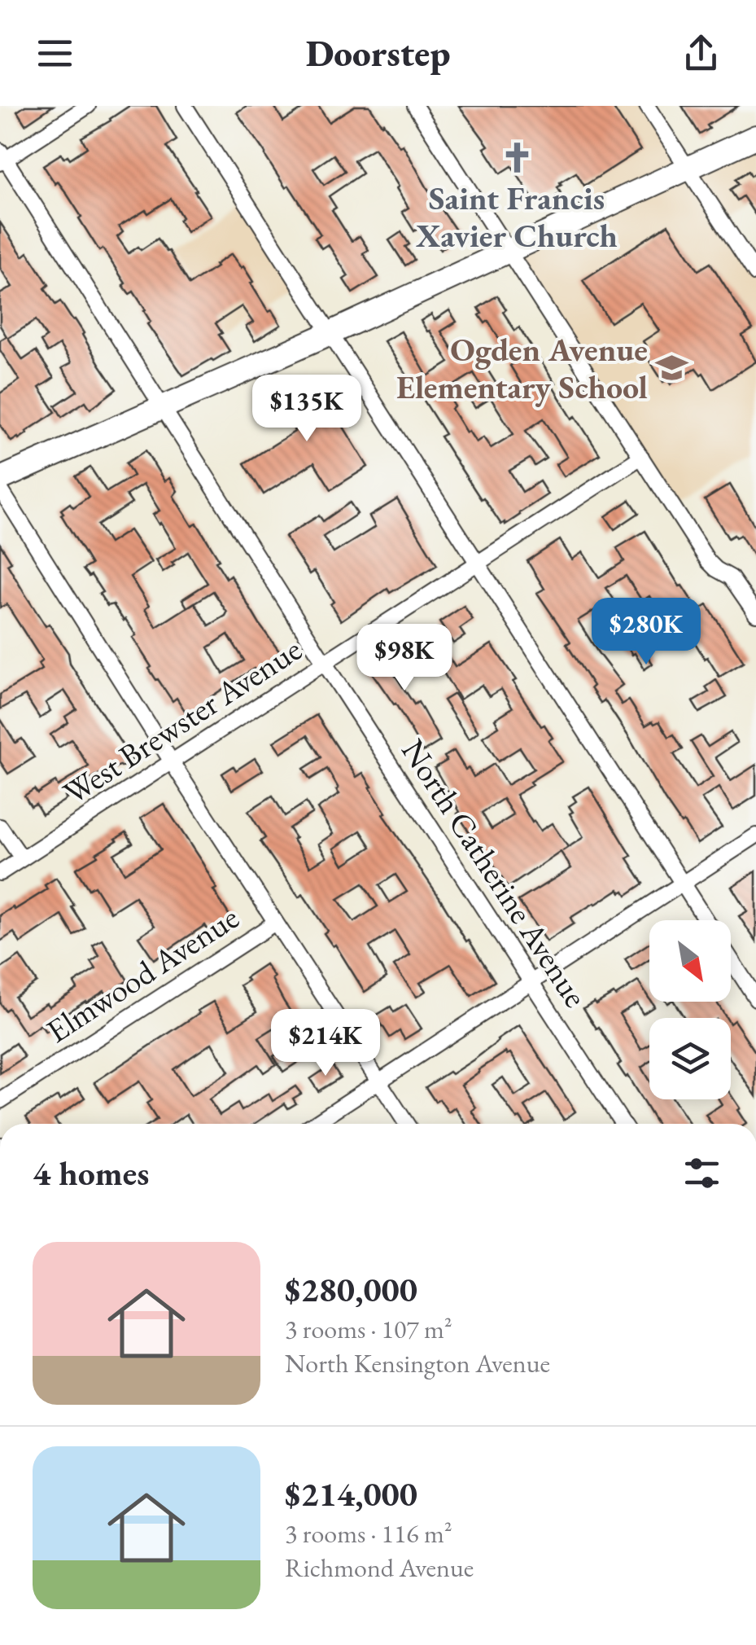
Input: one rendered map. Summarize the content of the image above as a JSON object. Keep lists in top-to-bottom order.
{
  "streets": {
    "street": ["West Brewster Avenue", "North Catherine Avenue", "Elmwood Avenue"]
  },
  "crossings": [
    ["West Brewster Avenue", "North Catherine Avenue"]
  ],
  "places": {
    "church": ["Saint Francis Xavier Church"],
    "school or university": ["Ogden Avenue Elementary School"]
  },
  "north": "bottom right",
  "page": {
    "header": "Doorstep",
    "price": [
      "$135K",
      "$280K",
      "$98K",
      "$214K"
    ],
    "heading": "4 homes",
    "list": [
      {
        "name": "$280,000",
        "note": "3 rooms · 107 m² · North Kensington Avenue"
      },
      {
        "name": "$214,000",
        "note": "3 rooms · 116 m² · Richmond Avenue"
      }
    ]
  }
}
